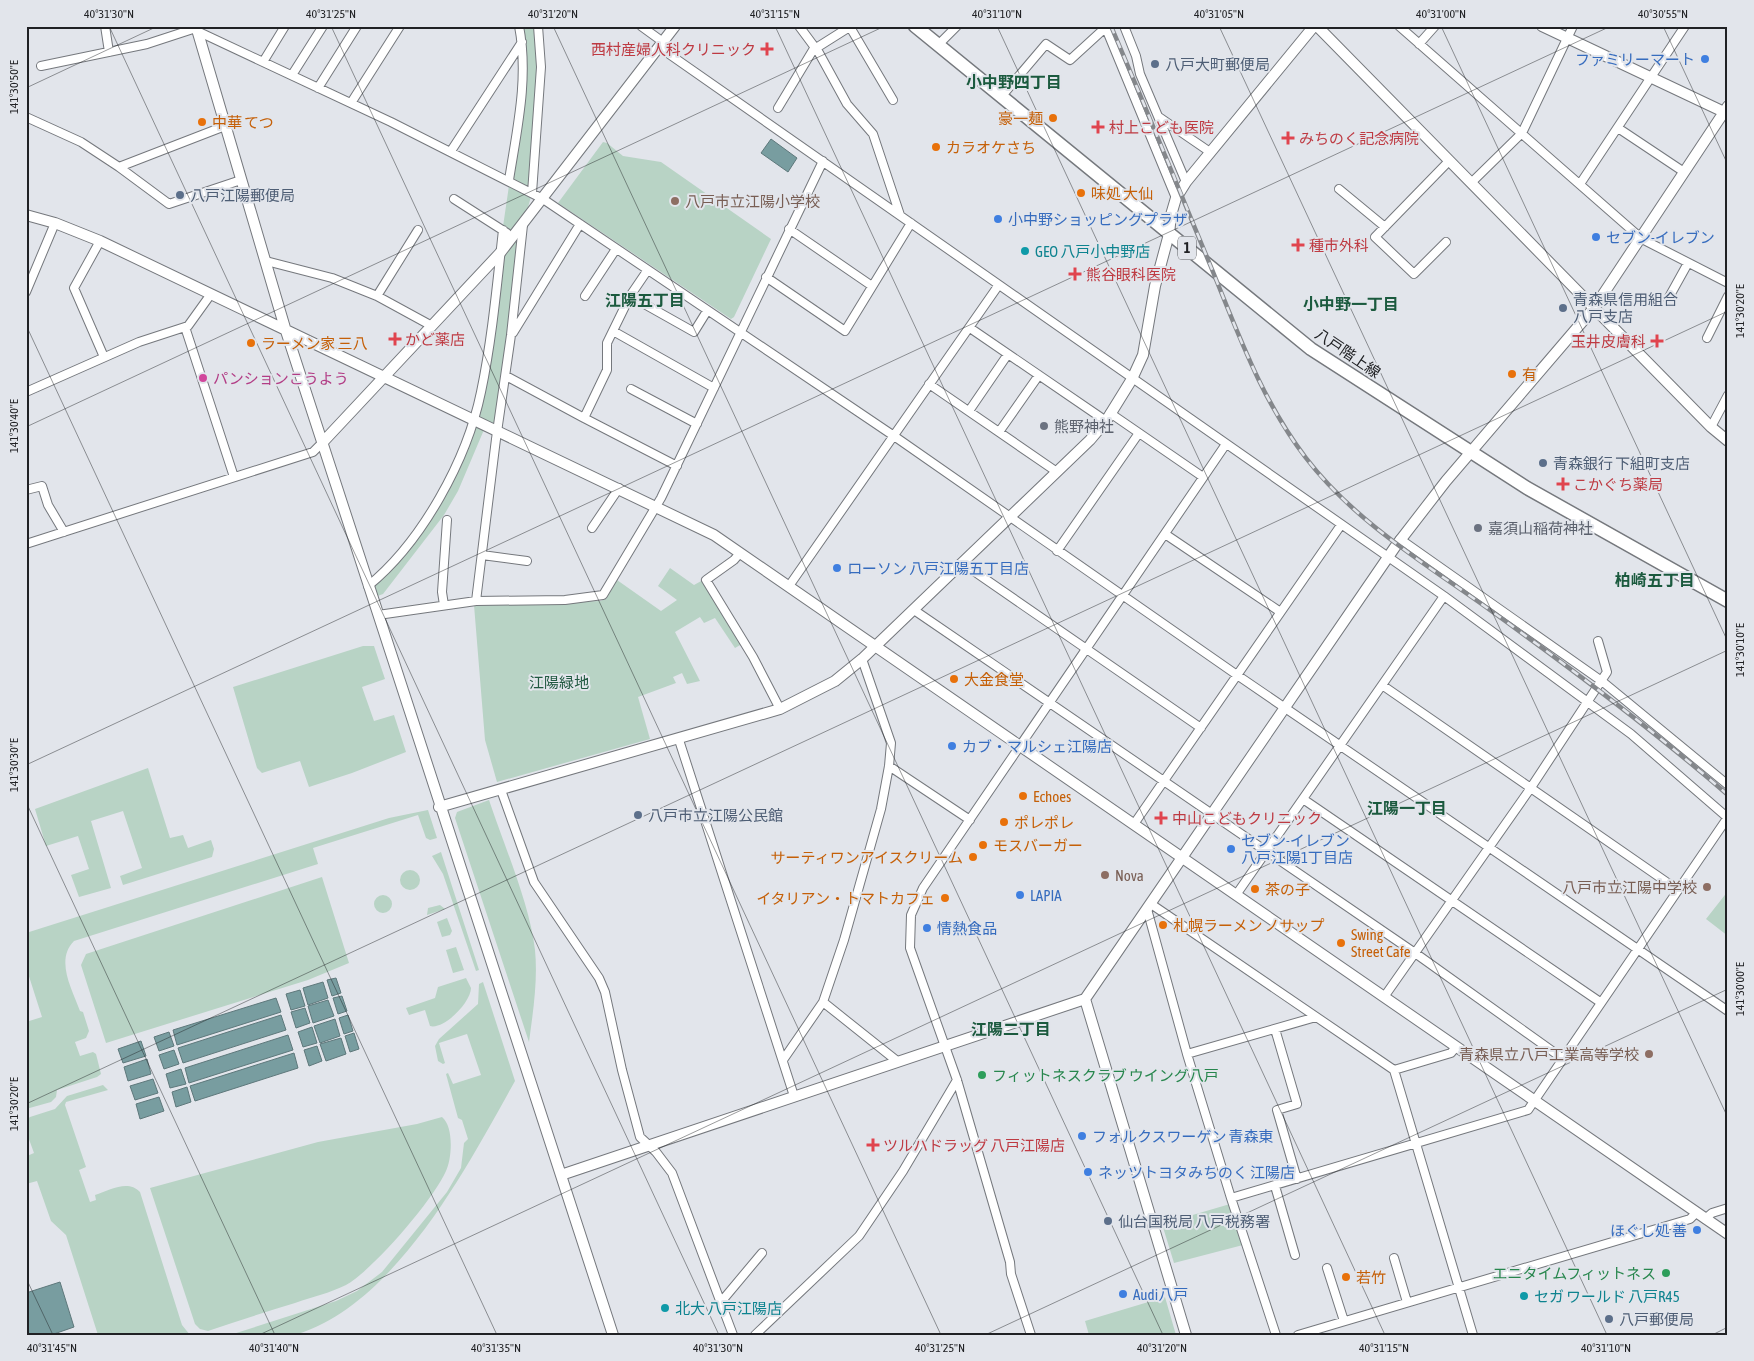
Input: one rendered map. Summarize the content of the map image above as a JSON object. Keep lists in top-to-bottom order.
{
  "streets": {
    "main road": ["1", "八戸階上線"]
  },
  "districts": [
    "小中野四丁目",
    "江陽五丁目",
    "小中野一丁目",
    "柏崎五丁目",
    "江陽一丁目",
    "江陽二丁目"
  ],
  "parks": ["江陽緑地"],
  "places": {
    "health": [
      "西村産婦人科クリニック",
      "村上こども医院",
      "みちのく記念病院",
      "種市外科",
      "熊谷眼科医院",
      "かど薬店",
      "玉井皮膚科",
      "こかぐち薬局",
      "中山こどもクリニック",
      "ツルハドラッグ 八戸江陽店"
    ],
    "other": [
      "ファミリーマート",
      "八戸大町郵便局",
      "豪一麺",
      "中華 てつ",
      "カラオケさち",
      "味処 大仙",
      "八戸江陽郵便局",
      "八戸市立江陽小学校",
      "小中野ショッピングプラザ",
      "セブン-イレブン",
      "GEO 八戸小中野店",
      "青森県信用組合 八戸支店",
      "ラーメン家 三八",
      "有",
      "パンションこうよう",
      "熊野神社",
      "青森銀行 下組町支店",
      "嘉須山稲荷神社",
      "ローソン 八戸江陽五丁目店",
      "大金食堂",
      "カブ・マルシェ江陽店",
      "Echoes",
      "八戸市立江陽公民館",
      "ポレポレ",
      "モスバーガー",
      "セブン-イレブン 八戸江陽1丁目店",
      "サーティワンアイスクリーム",
      "Nova",
      "八戸市立江陽中学校",
      "茶の子",
      "LAPIA",
      "イタリアン・トマトカフェ",
      "札幌ラーメン ノサップ",
      "情熱食品",
      "Swing Street Cafe",
      "青森県立八戸工業高等学校",
      "フィットネスクラブ ウイング八戸",
      "フォルクスワーゲン 青森東",
      "ネッツトヨタみちのく 江陽店",
      "仙台国税局 八戸税務署",
      "ほぐし処 善",
      "エニタイムフィットネス",
      "若竹",
      "Audi八戸",
      "セガ ワールド 八戸R45",
      "北大 八戸江陽店",
      "八戸郵便局"
    ]
  },
  "coordinates": [
    "40°31'30\"N",
    "40°31'25\"N",
    "40°31'20\"N",
    "40°31'15\"N",
    "40°31'10\"N",
    "40°31'05\"N",
    "40°31'00\"N",
    "40°30'55\"N",
    "141°30'50\"E",
    "141°30'20\"E",
    "141°30'40\"E",
    "141°30'10\"E",
    "141°30'30\"E",
    "141°30'00\"E",
    "40°31'45\"N",
    "40°31'40\"N",
    "40°31'35\"N"
  ]
}
